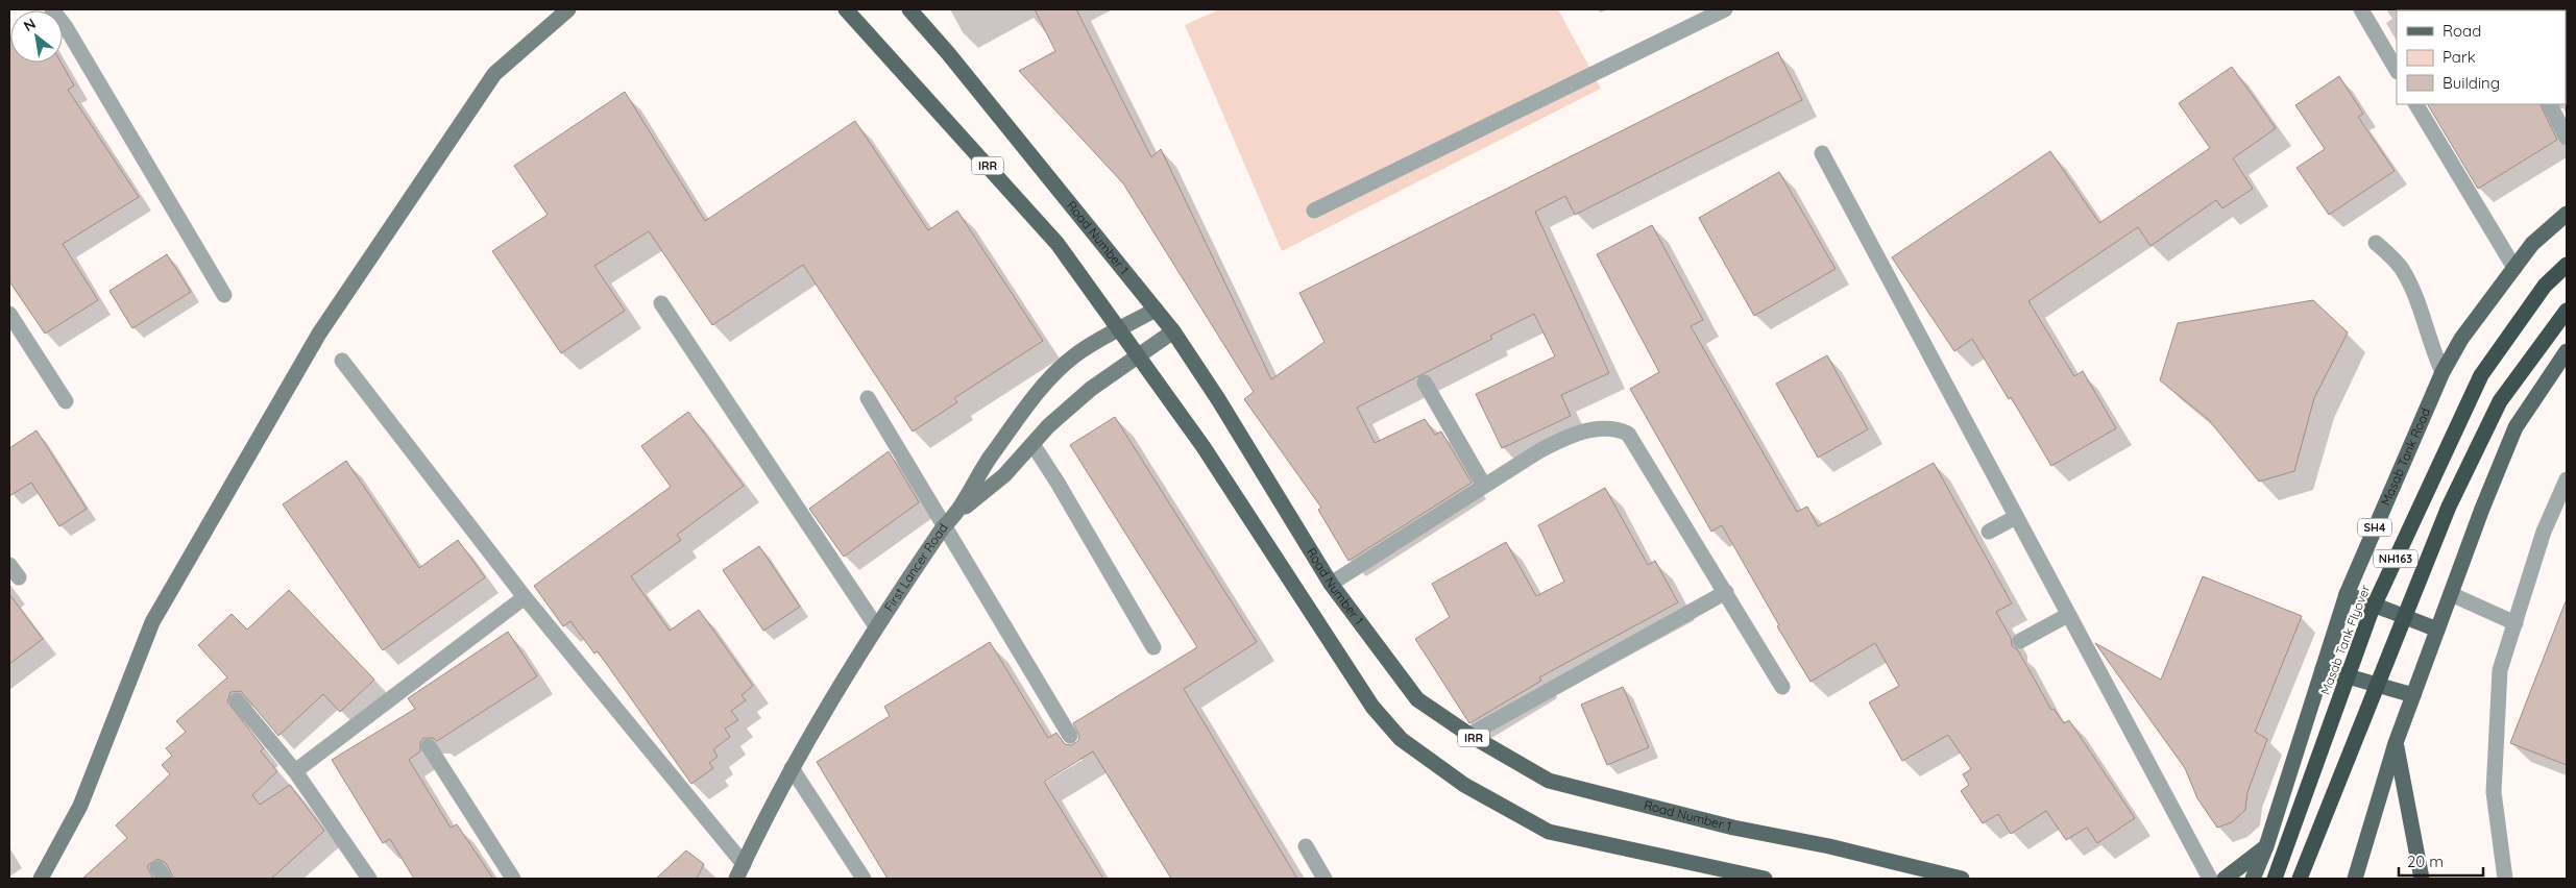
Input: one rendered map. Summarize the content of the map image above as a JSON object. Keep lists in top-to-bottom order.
{
  "streets": {
    "highway": ["NH163", "Masab Tank Flyover"],
    "main road": [
      "IRR",
      "Road Number 1",
      "Masab Tank Road",
      "SH4"
    ],
    "street": ["First Lancer Road"]
  },
  "crossings": [
    ["IRR", "First Lancer Road"],
    ["Road Number 1", "First Lancer Road"]
  ],
  "legend": ["Road", "Park", "Building"],
  "scale_bar": "20 m",
  "north": "top left"
}
